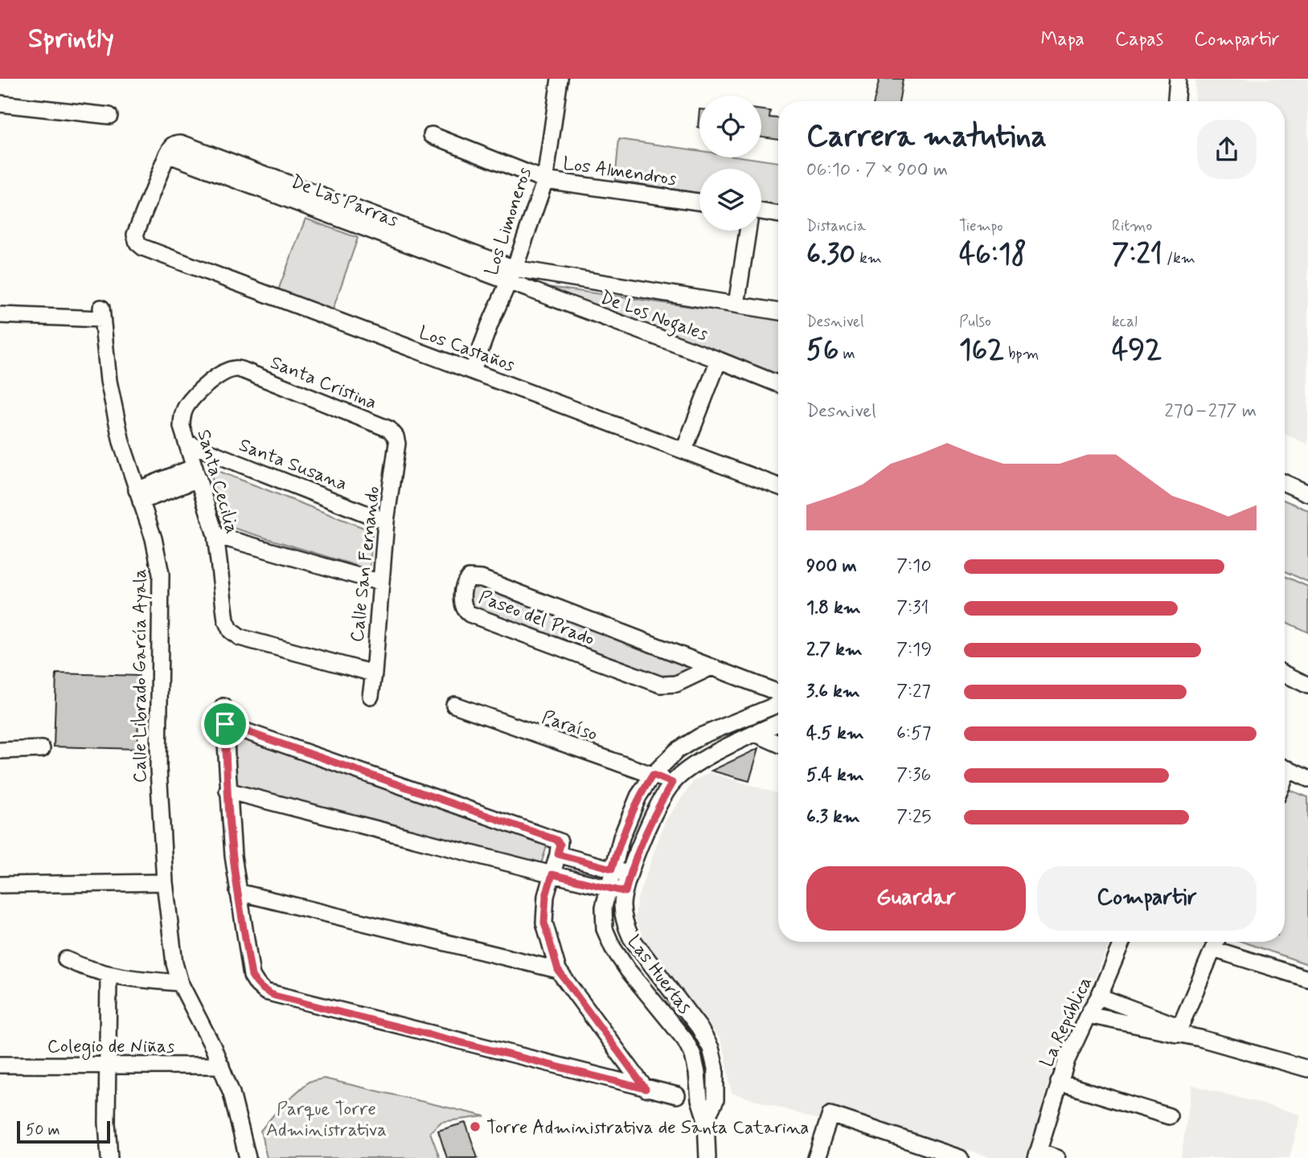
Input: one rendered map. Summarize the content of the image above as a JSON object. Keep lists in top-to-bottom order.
{
  "streets": {
    "street": [
      "Los Almendros",
      "De Las Parras",
      "Los Limoneros",
      "De Los Nogales",
      "Los Castaños",
      "Santa Cristina",
      "Santa Susana",
      "Santa Cecilia",
      "Calle San Fernando",
      "Paseo del Prado",
      "Calle Librado García Ayala",
      "Paraíso",
      "Las Huertas",
      "La República",
      "Colegio de Niñas"
    ]
  },
  "crossings": [
    ["Los Almendros", "Los Limoneros"],
    ["De Las Parras", "Los Limoneros"],
    ["De Las Parras", "De Los Nogales"],
    ["De Las Parras", "Los Castaños"],
    ["Los Limoneros", "De Los Nogales"],
    ["Los Limoneros", "Los Castaños"],
    ["Santa Cristina", "Santa Cecilia"],
    ["Santa Cristina", "Calle San Fernando"],
    ["Santa Susana", "Santa Cecilia"],
    ["Santa Susana", "Calle San Fernando"],
    ["Santa Cecilia", "Calle San Fernando"],
    ["Calle Librado García Ayala", "Colegio de Niñas"],
    ["Paraíso", "Las Huertas"]
  ],
  "parks": ["Parque Torre Administrativa"],
  "places": ["Torre Administrativa de Santa Catarina"],
  "scale_bar": "50 m",
  "page": {
    "header": "Sprintly",
    "nav": ["Mapa", "Capas", "Compartir"],
    "heading": ["Carrera matutina", "06:10 · 7 × 900 m"],
    "stats": [
      ["Distancia", "6.30 km"],
      ["Tiempo", "46:18"],
      ["Ritmo", "7:21 /km"],
      ["Desnivel", "56 m"],
      ["Pulso", "162 bpm"],
      ["kcal", "492"]
    ],
    "chart": ["Desnivel", "270–277 m"],
    "list": [
      {
        "name": "900 m",
        "note": "7:10"
      },
      {
        "name": "1.8 km",
        "note": "7:31"
      },
      {
        "name": "2.7 km",
        "note": "7:19"
      },
      {
        "name": "3.6 km",
        "note": "7:27"
      },
      {
        "name": "4.5 km",
        "note": "6:57"
      },
      {
        "name": "5.4 km",
        "note": "7:36"
      },
      {
        "name": "6.3 km",
        "note": "7:25"
      }
    ],
    "buttons": ["Guardar", "Compartir"],
    "scale": "50 m"
  }
}
